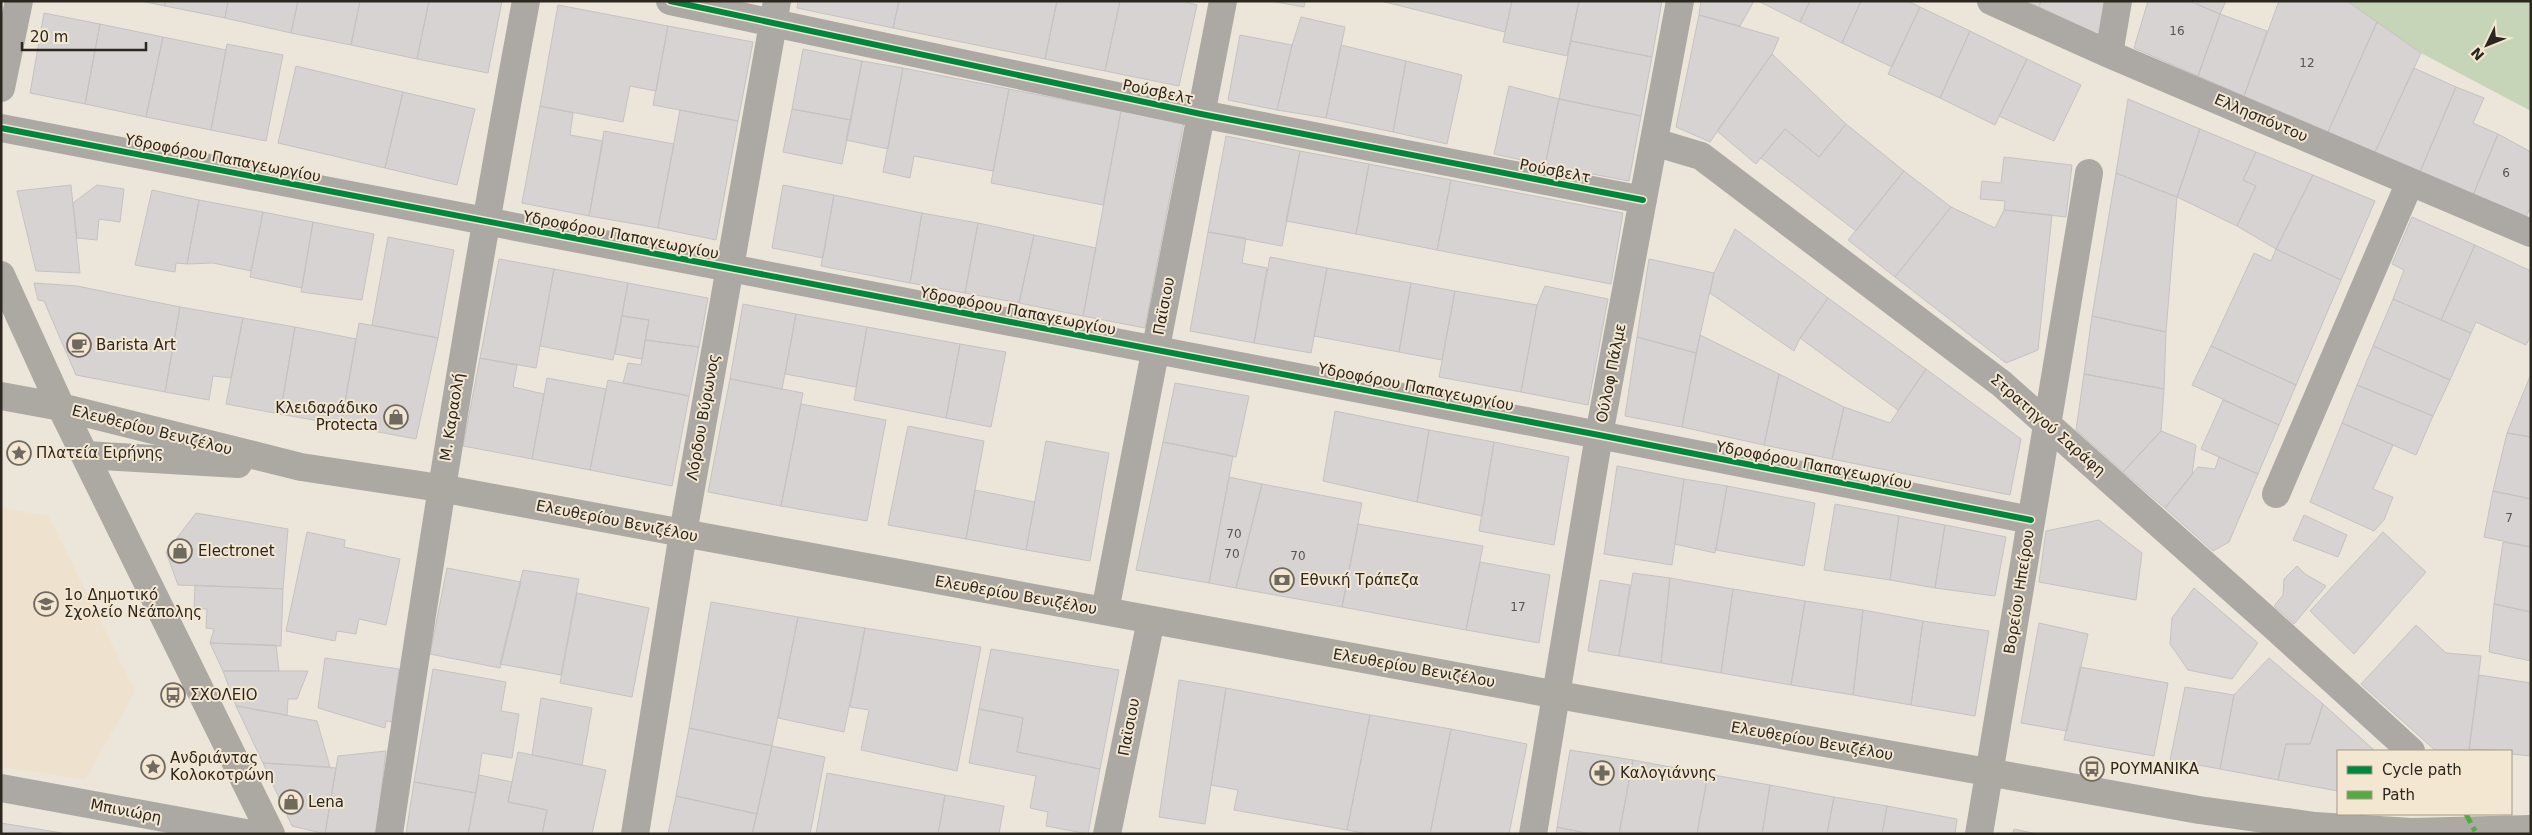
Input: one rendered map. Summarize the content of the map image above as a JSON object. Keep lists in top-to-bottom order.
{
  "streets": {
    "main road": ["Ελευθερίου Βενιζέλου"],
    "street": [
      "Ρούσβελτ",
      "Ελλησπόντου",
      "Υδροφόρου Παπαγεωργίου",
      "Παϊσιου",
      "Ούλοφ Πάλμε",
      "Μ. Καραολή",
      "Λόρδου Βύρωνος",
      "Στρατηγού Σαράφη",
      "Βορείου Ηπείρου",
      "Μπινιώρη"
    ]
  },
  "crossings": [
    ["Ρούσβελτ", "Παϊσιου"],
    ["Ρούσβελτ", "Ούλοφ Πάλμε"],
    ["Ρούσβελτ", "Λόρδου Βύρωνος"],
    ["Υδροφόρου Παπαγεωργίου", "Παϊσιου"],
    ["Υδροφόρου Παπαγεωργίου", "Ούλοφ Πάλμε"],
    ["Υδροφόρου Παπαγεωργίου", "Μ. Καραολή"],
    ["Υδροφόρου Παπαγεωργίου", "Λόρδου Βύρωνος"],
    ["Υδροφόρου Παπαγεωργίου", "Βορείου Ηπείρου"],
    ["Παϊσιου", "Ελευθερίου Βενιζέλου"],
    ["Ούλοφ Πάλμε", "Στρατηγού Σαράφη"],
    ["Ούλοφ Πάλμε", "Ελευθερίου Βενιζέλου"],
    ["Μ. Καραολή", "Ελευθερίου Βενιζέλου"],
    ["Λόρδου Βύρωνος", "Ελευθερίου Βενιζέλου"],
    ["Στρατηγού Σαράφη", "Βορείου Ηπείρου"],
    ["Ελευθερίου Βενιζέλου", "Βορείου Ηπείρου"]
  ],
  "places": {
    "cafe": ["Barista Art"],
    "shop": ["Κλειδαράδικο Protecta", "Electronet", "Lena"],
    "place": ["Πλατεία Ειρήνης", "Ανδριάντας Κολοκοτρώνη"],
    "bank": ["Εθνική Τράπεζα"],
    "school or university": ["1ο Δημοτικό Σχολείο Νεάπολης"],
    "bus stop": ["ΣΧΟΛΕΙΟ", "ΡΟΥΜΑΝΙΚΑ"],
    "pharmacy": ["Καλογιάννης"]
  },
  "house_numbers": [
    "16",
    "12",
    "6",
    "7",
    "70",
    "70",
    "70",
    "17"
  ],
  "legend": ["Cycle path", "Path"],
  "scale_bar": "20 m",
  "north": "bottom left"
}
